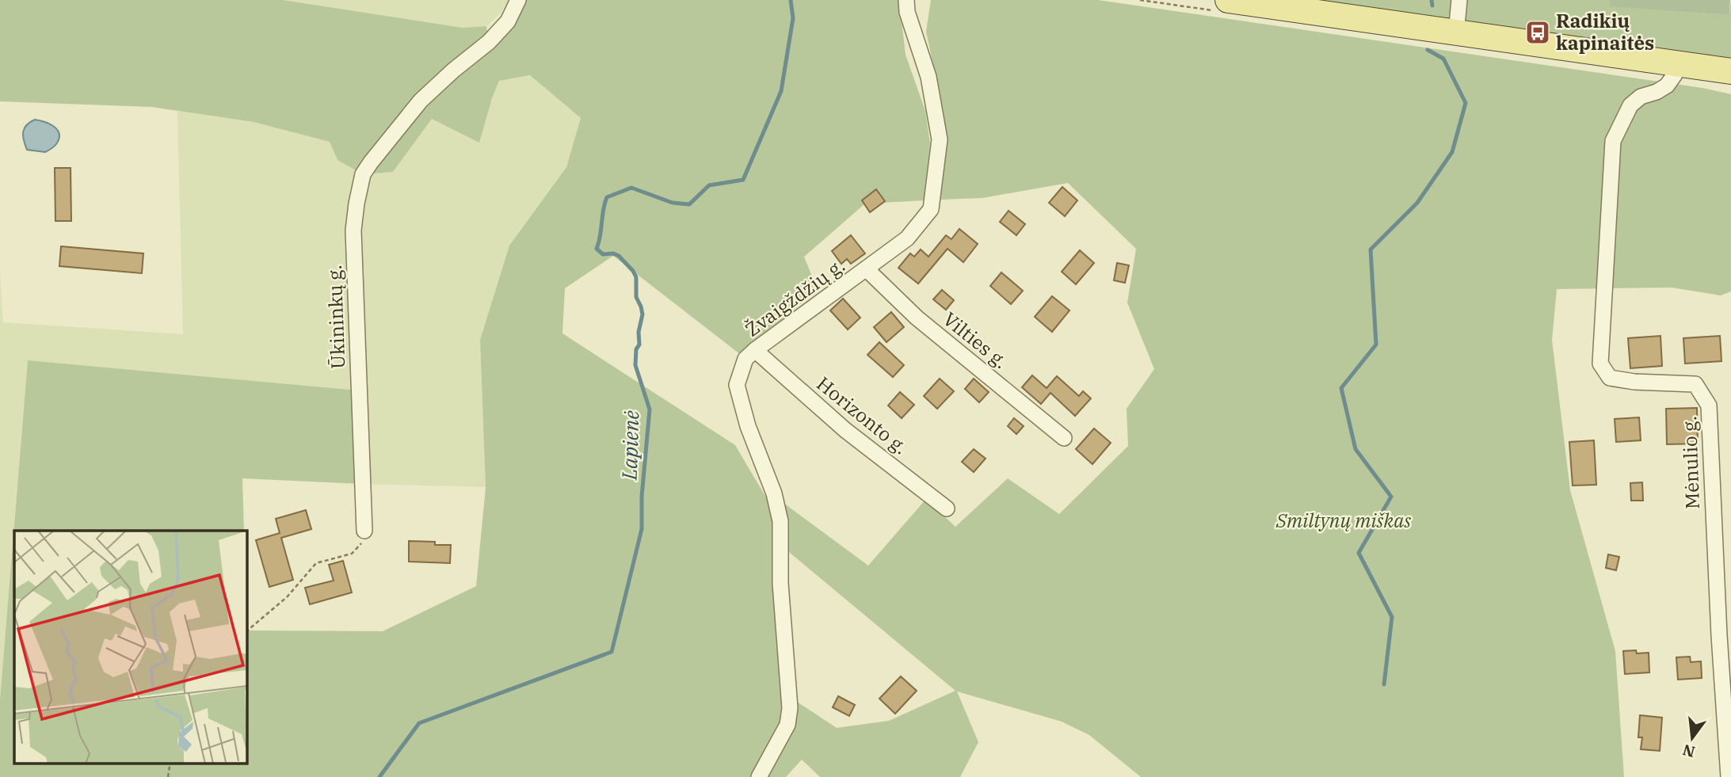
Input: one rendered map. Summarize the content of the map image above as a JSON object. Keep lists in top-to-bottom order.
{
  "streets": {
    "street": [
      "Žvaigždžių g.",
      "Ūkininkų g.",
      "Vilties g.",
      "Horizonto g.",
      "Mėnulio g."
    ]
  },
  "crossings": [
    ["Žvaigždžių g.", "Vilties g."],
    ["Žvaigždžių g.", "Horizonto g."]
  ],
  "water": ["Lapienė"],
  "parks": ["Smiltynų miškas"],
  "places": {
    "bus stop": ["Radikių kapinaitės"]
  },
  "north": "bottom"
}
